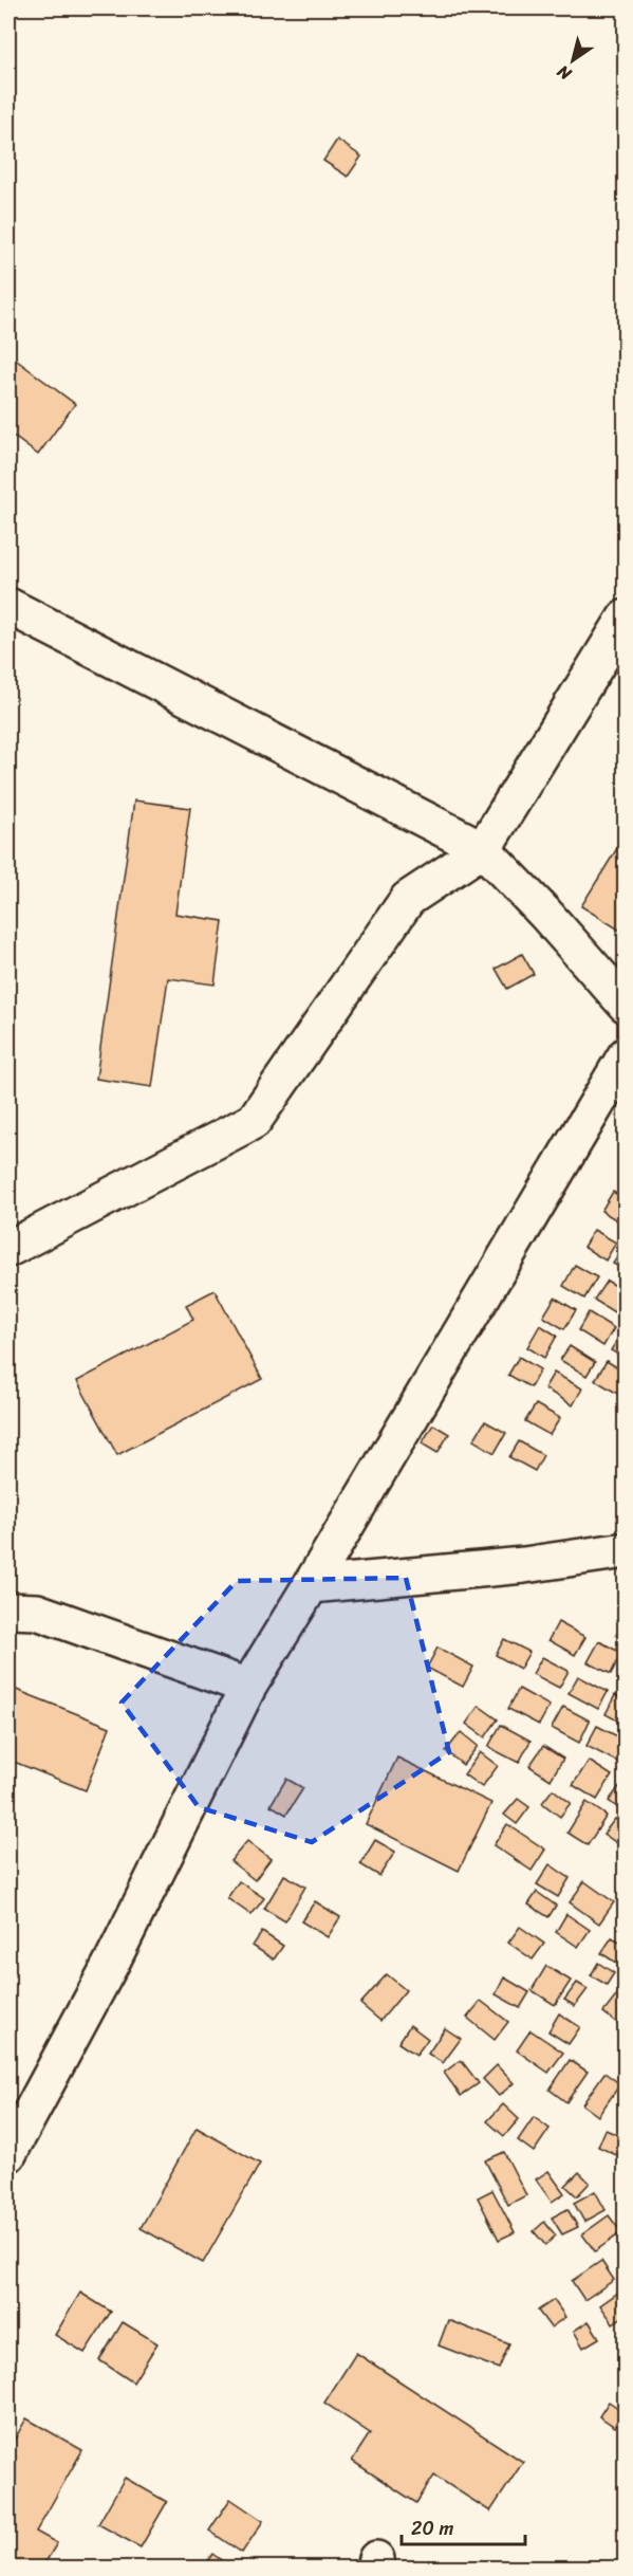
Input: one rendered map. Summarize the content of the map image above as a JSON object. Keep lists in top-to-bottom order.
{
  "scale_bar": "20 m",
  "north": "bottom left"
}
